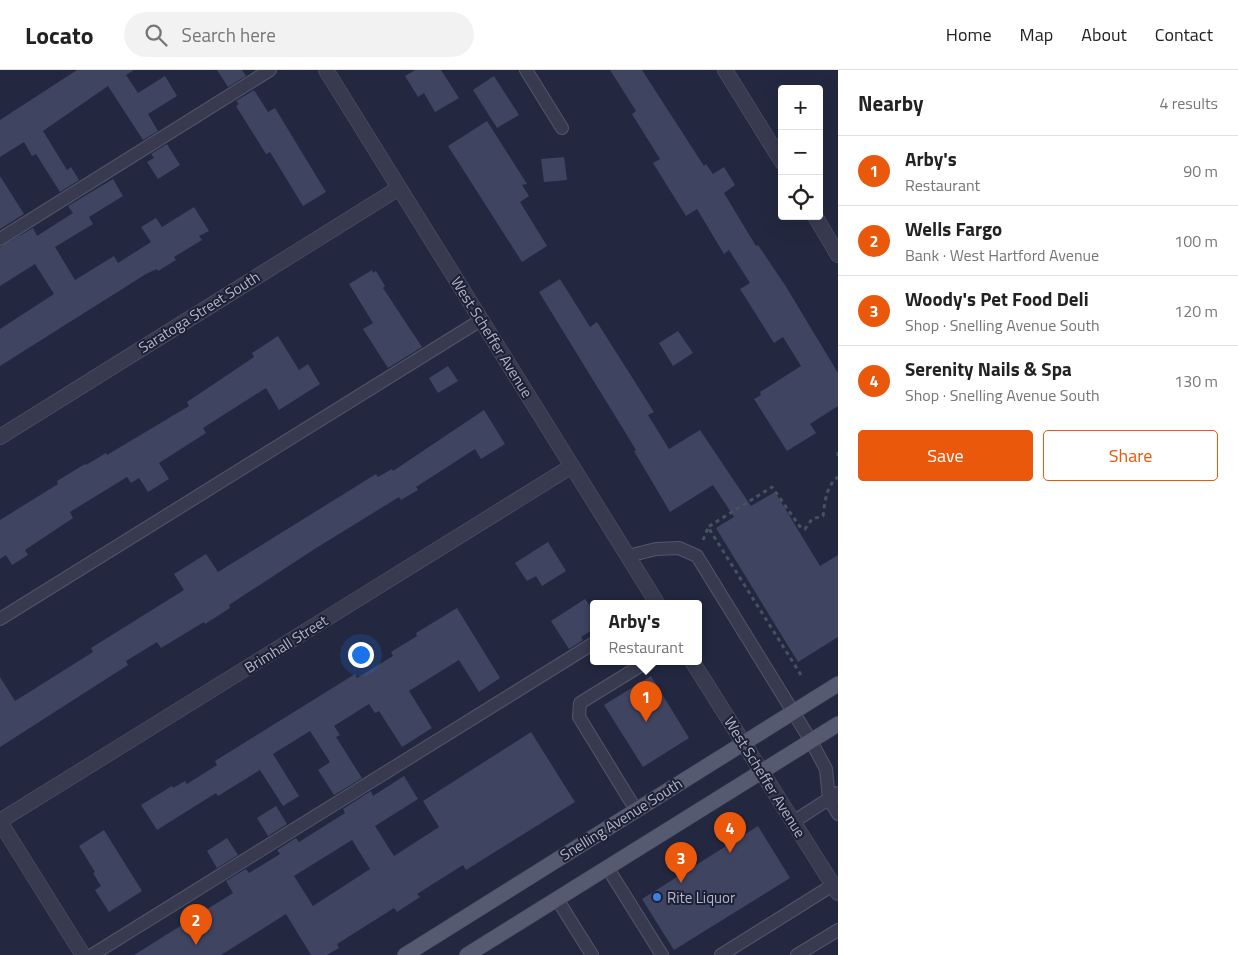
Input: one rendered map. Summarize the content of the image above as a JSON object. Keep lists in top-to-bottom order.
{
  "streets": {
    "main road": ["Snelling Avenue South"],
    "street": ["Saratoga Street South", "West Scheffer Avenue", "Brimhall Street"]
  },
  "crossings": [
    ["Saratoga Street South", "West Scheffer Avenue"],
    ["West Scheffer Avenue", "Brimhall Street"],
    ["West Scheffer Avenue", "Snelling Avenue South"]
  ],
  "places": ["Rite Liquor"],
  "page": {
    "header": "Locato",
    "search": "Search here",
    "nav": [
      "Home",
      "Map",
      "About",
      "Contact"
    ],
    "heading": ["Nearby", "4 results"],
    "map_buttons": ["+", "−"],
    "list": [
      {
        "mark": "1",
        "name": "Arby's",
        "note": "Restaurant",
        "value": "90 m"
      },
      {
        "mark": "2",
        "name": "Wells Fargo",
        "note": "Bank · West Hartford Avenue",
        "value": "100 m"
      },
      {
        "mark": "3",
        "name": "Woody's Pet Food Deli",
        "note": "Shop · Snelling Avenue South",
        "value": "120 m"
      },
      {
        "mark": "4",
        "name": "Serenity Nails & Spa",
        "note": "Shop · Snelling Avenue South",
        "value": "130 m"
      }
    ],
    "buttons": ["Save", "Share"],
    "popup": ["Arby's", "Restaurant"],
    "pins": [
      "1",
      "4",
      "3",
      "2"
    ]
  }
}
